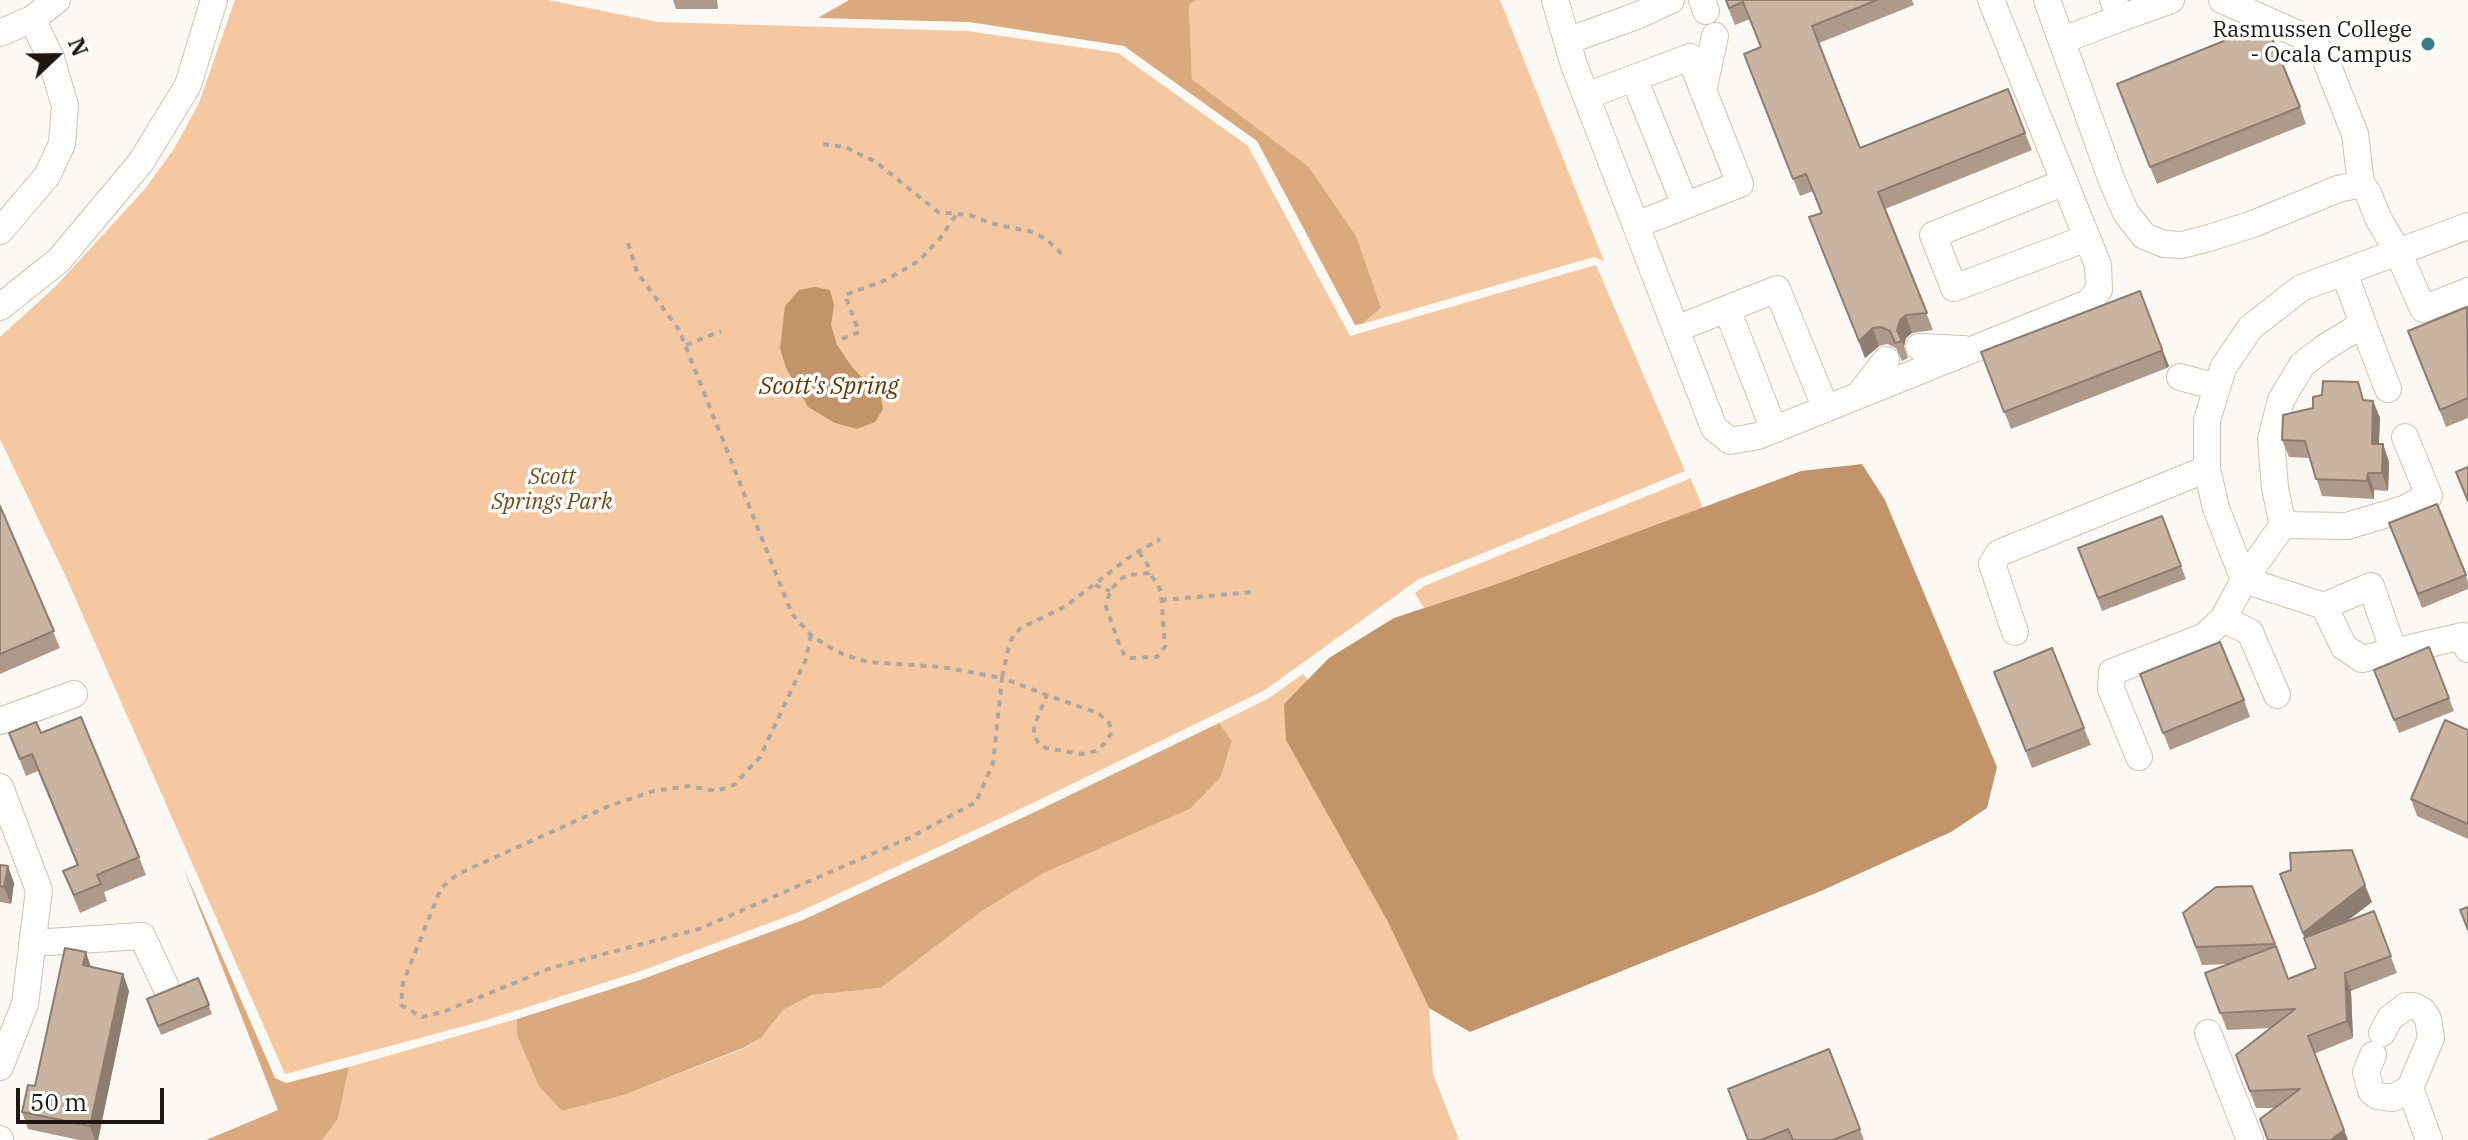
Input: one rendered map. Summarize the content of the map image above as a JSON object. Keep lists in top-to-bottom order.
{
  "water": ["Scott's Spring"],
  "parks": ["Scott Springs Park"],
  "places": ["Rasmussen College - Ocala Campus"],
  "scale_bar": "50 m",
  "north": "right"
}
